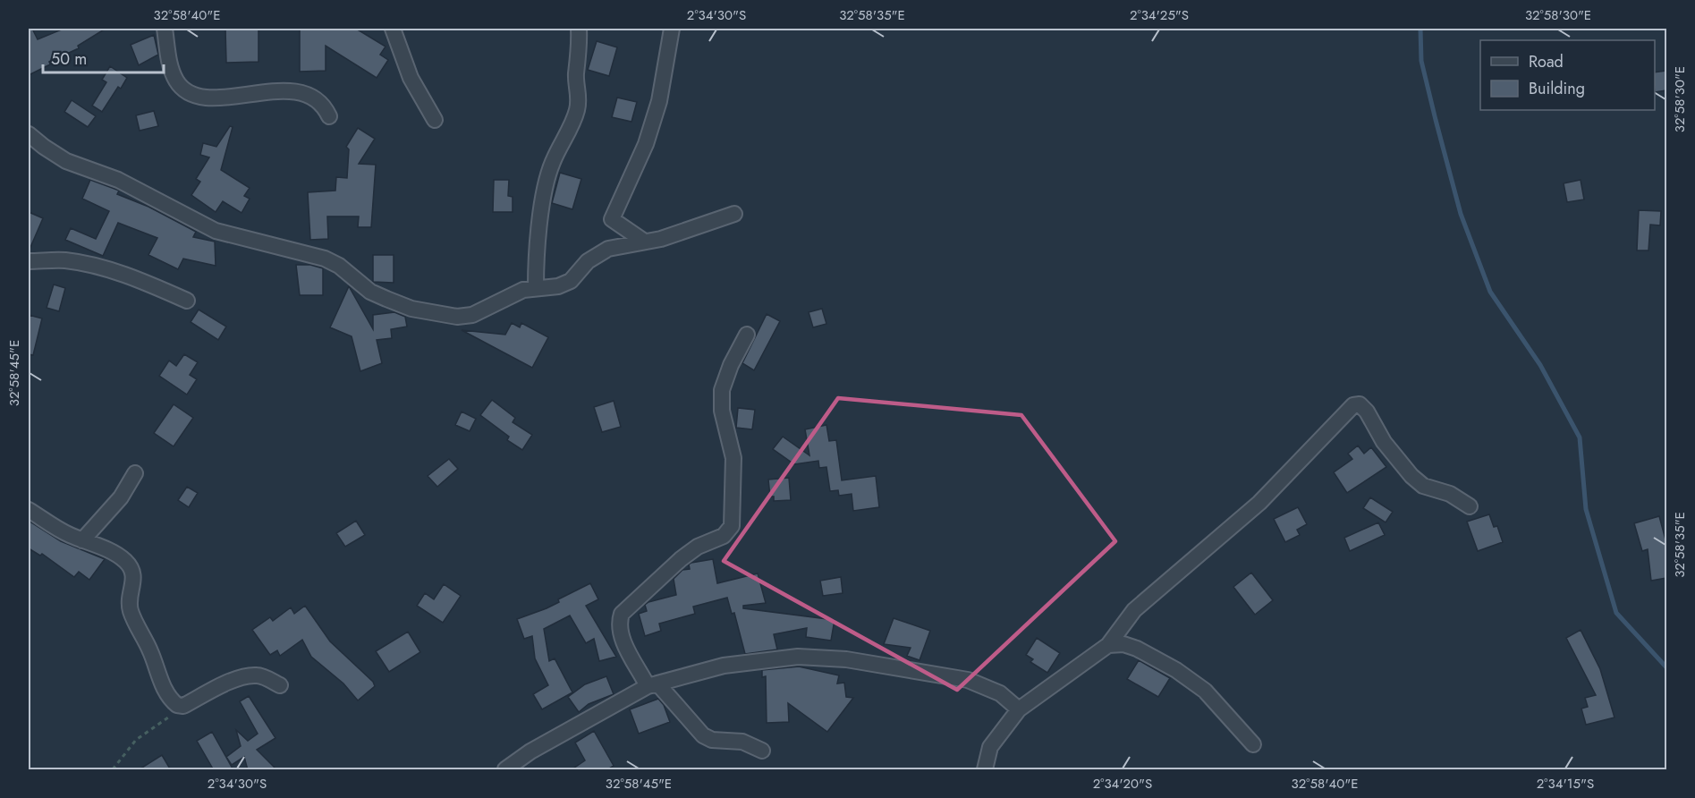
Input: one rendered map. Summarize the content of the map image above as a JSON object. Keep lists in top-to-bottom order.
{
  "legend": ["Road", "Building"],
  "scale_bar": "50 m",
  "coordinates": [
    "32°58'40\"E",
    "2°34'30\"S",
    "32°58'35\"E",
    "2°34'25\"S",
    "32°58'30\"E",
    "32°58'45\"E",
    "2°34'20\"S",
    "2°34'15\"S"
  ]
}
